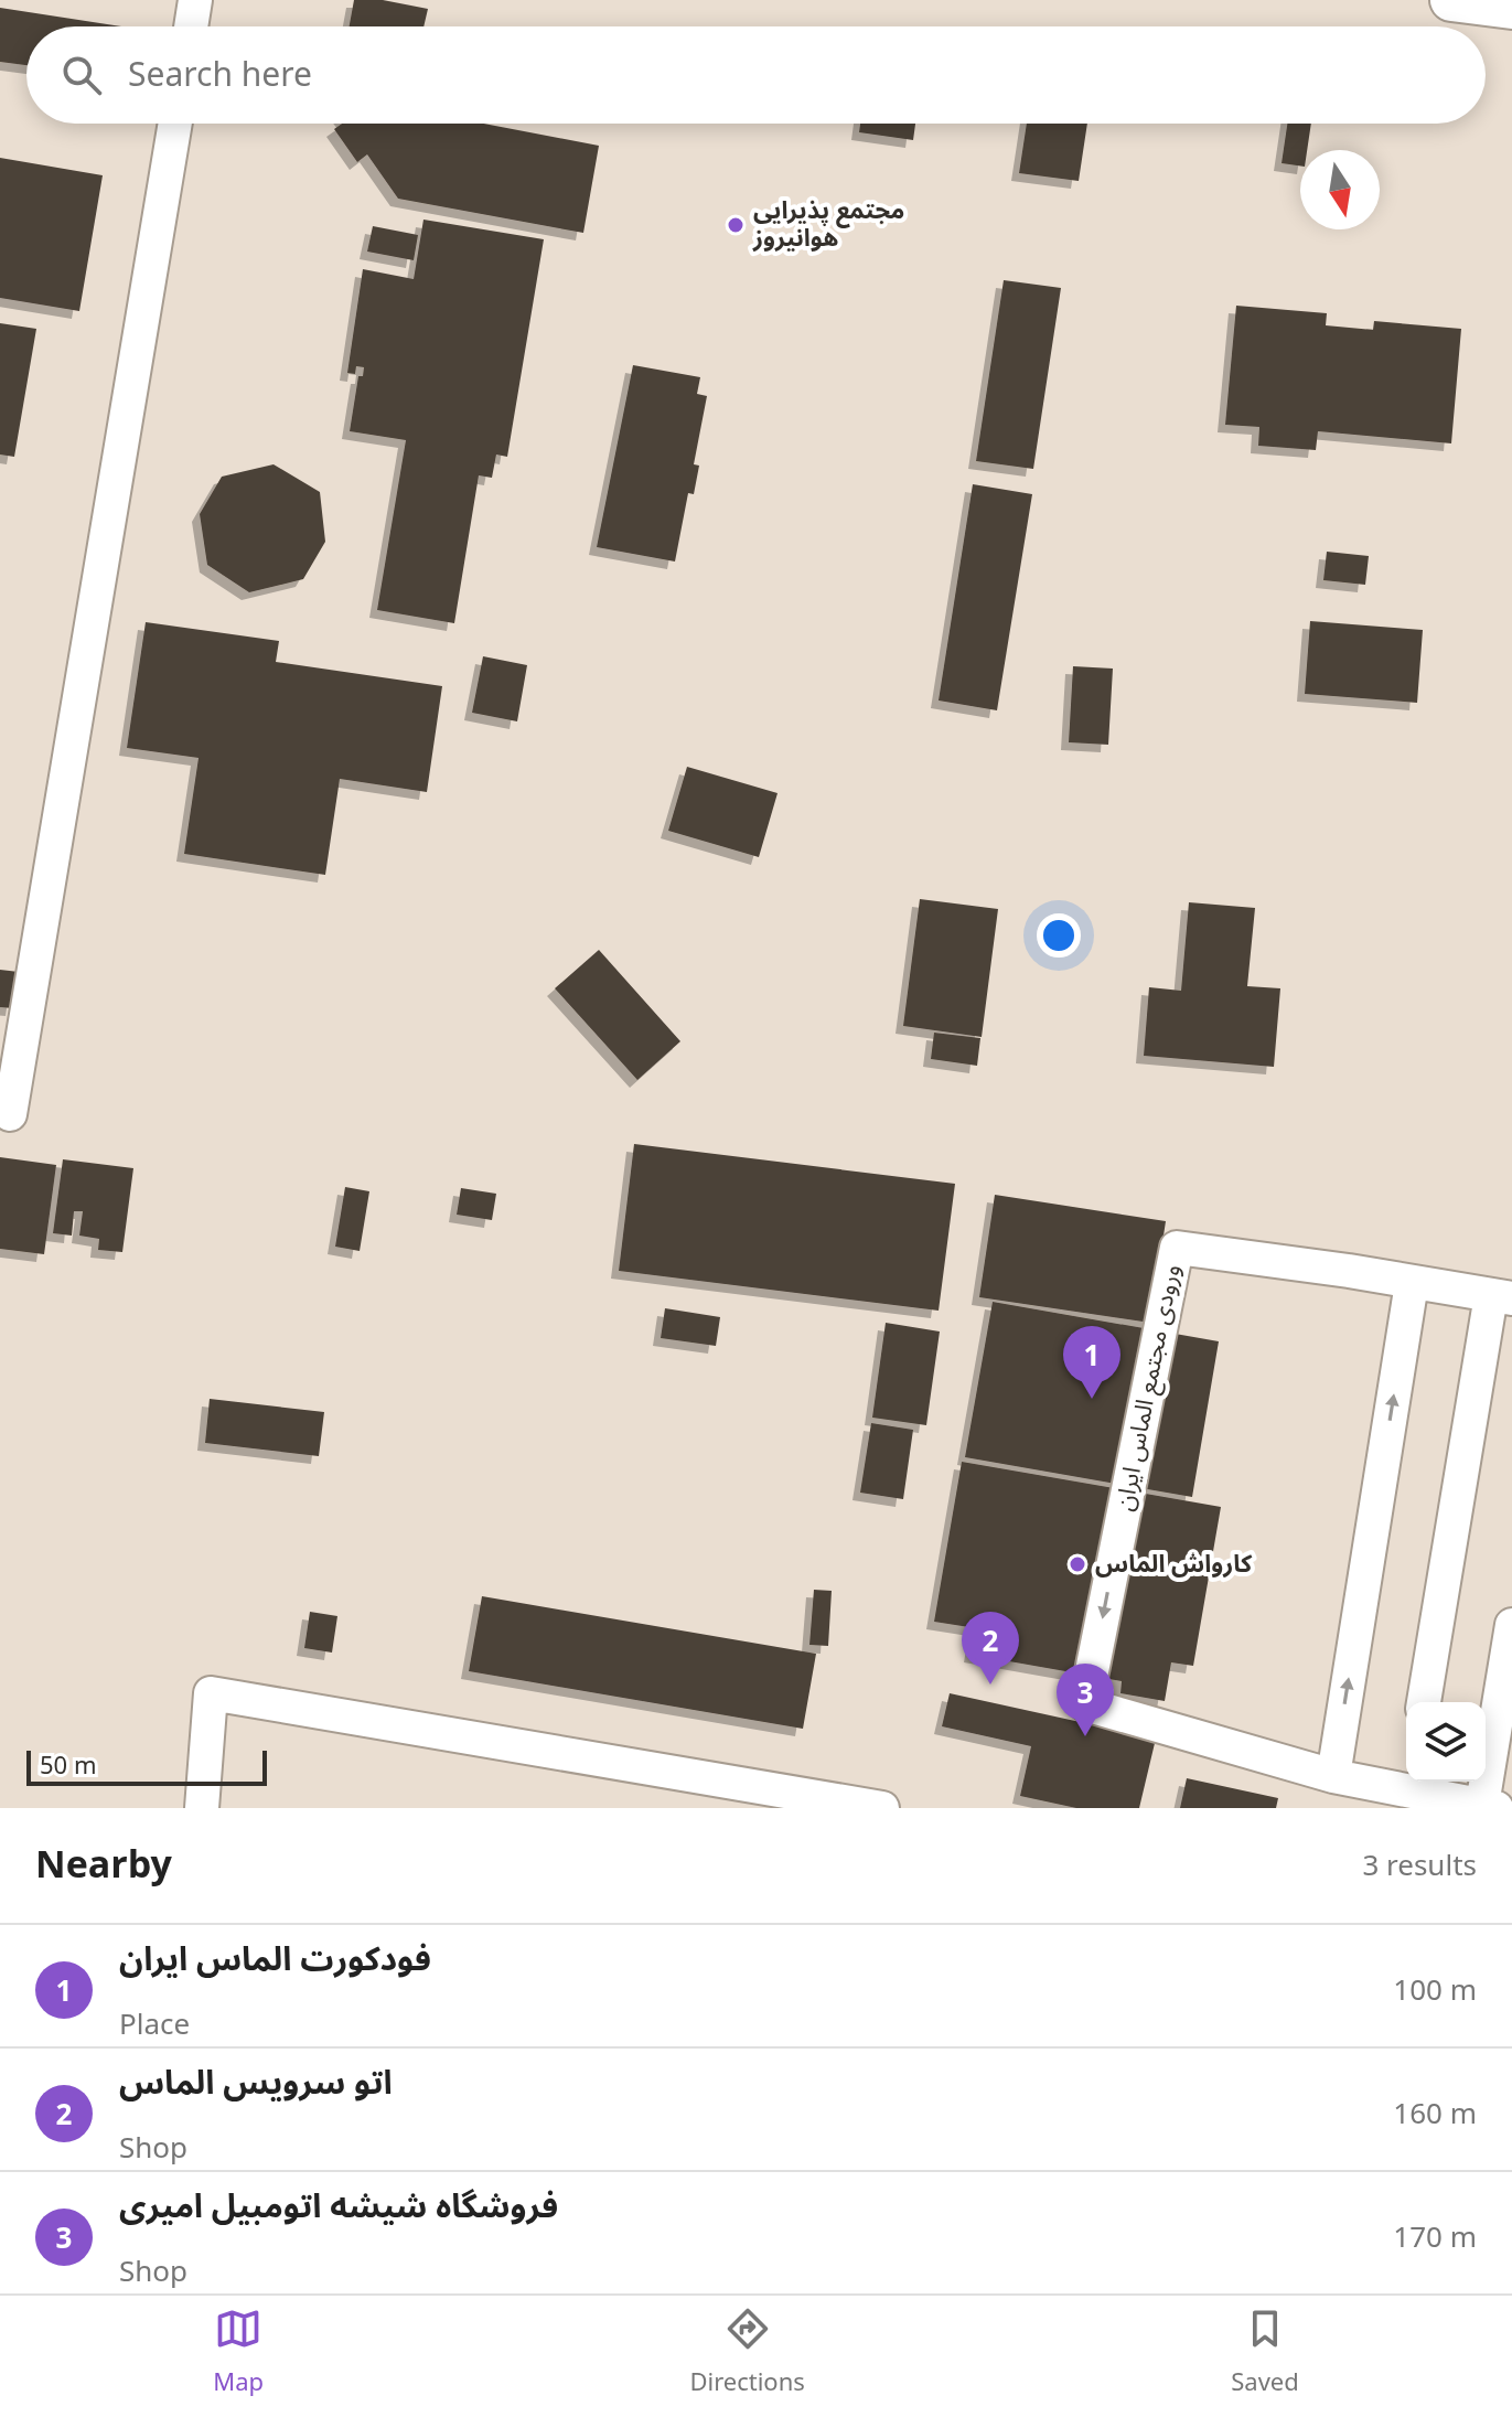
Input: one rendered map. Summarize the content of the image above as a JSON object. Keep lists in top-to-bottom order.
{
  "streets": {
    "street": ["ورودی مجتمع الماس ایران"]
  },
  "places": ["مجتمع پذیرایی هوانیروز", "کارواش الماس"],
  "scale_bar": "50 m",
  "north": "bottom",
  "page": {
    "search": "Search here",
    "pins": ["1", "2", "3"],
    "scale": "50 m",
    "heading": ["Nearby", "3 results"],
    "list": [
      {
        "mark": "1",
        "name": "فودکورت الماس ایران",
        "note": "Place",
        "value": "100 m"
      },
      {
        "mark": "2",
        "name": "اتو سرویس الماس",
        "note": "Shop",
        "value": "160 m"
      },
      {
        "mark": "3",
        "name": "فروشگاه شیشه اتومبیل امیری",
        "note": "Shop",
        "value": "170 m"
      }
    ],
    "nav": ["Map", "Directions", "Saved"]
  }
}
